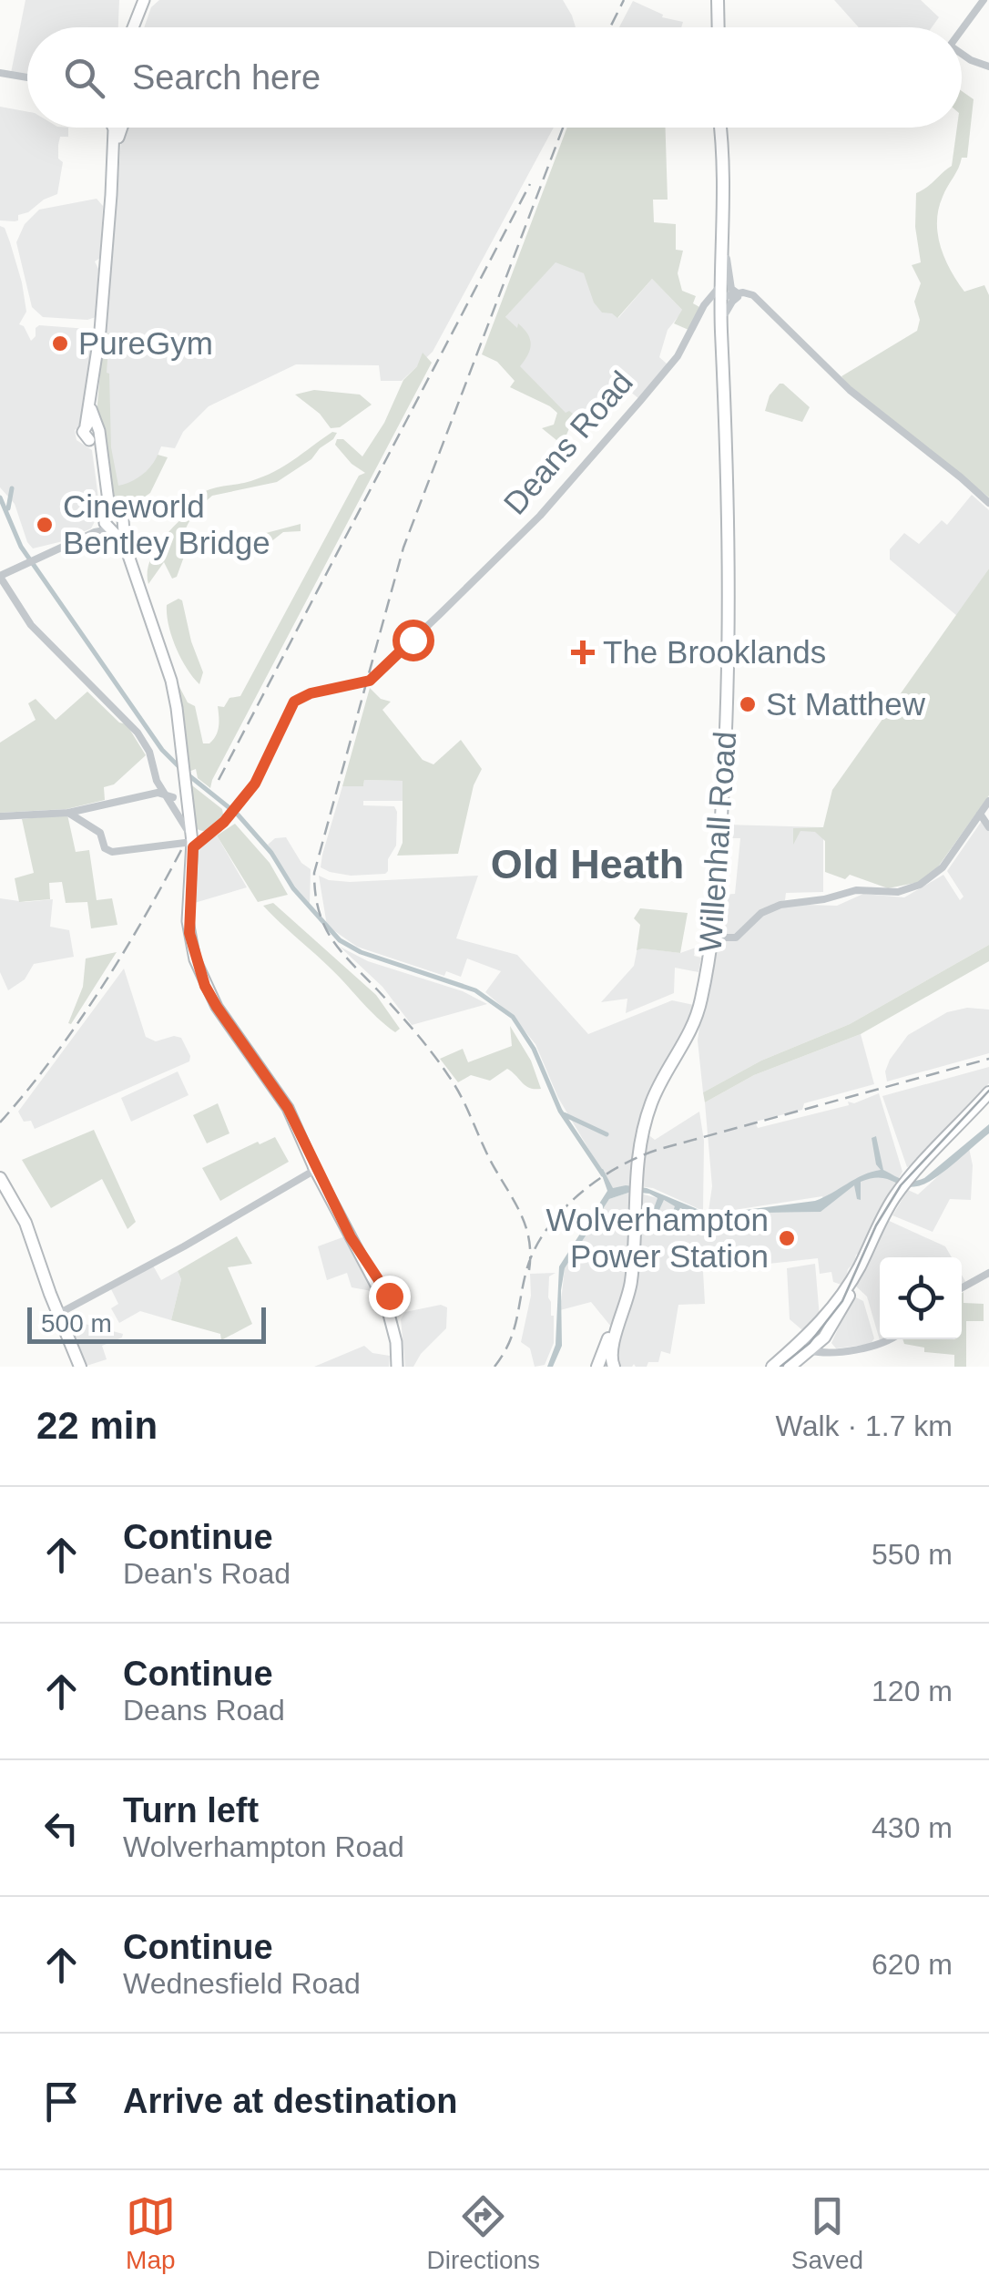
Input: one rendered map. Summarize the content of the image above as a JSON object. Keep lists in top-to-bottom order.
{
  "streets": {
    "highway": ["Willenhall Road"],
    "street": ["Deans Road"]
  },
  "crossings": [
    ["Deans Road", "Willenhall Road"]
  ],
  "districts": ["Old Heath"],
  "places": {
    "other": [
      "PureGym",
      "Cineworld Bentley Bridge",
      "St Matthew",
      "Wolverhampton Power Station"
    ],
    "health": ["The Brooklands"]
  },
  "scale_bar": "500 m",
  "page": {
    "search": "Search here",
    "scale": "500 m",
    "heading": ["22 min", "Walk · 1.7 km"],
    "list": [
      ["Continue", "Dean's Road", "550 m"],
      ["Continue", "Deans Road", "120 m"],
      ["Turn left", "Wolverhampton Road", "430 m"],
      ["Continue", "Wednesfield Road", "620 m"],
      "Arrive at destination"
    ],
    "nav": ["Map", "Directions", "Saved"]
  }
}
